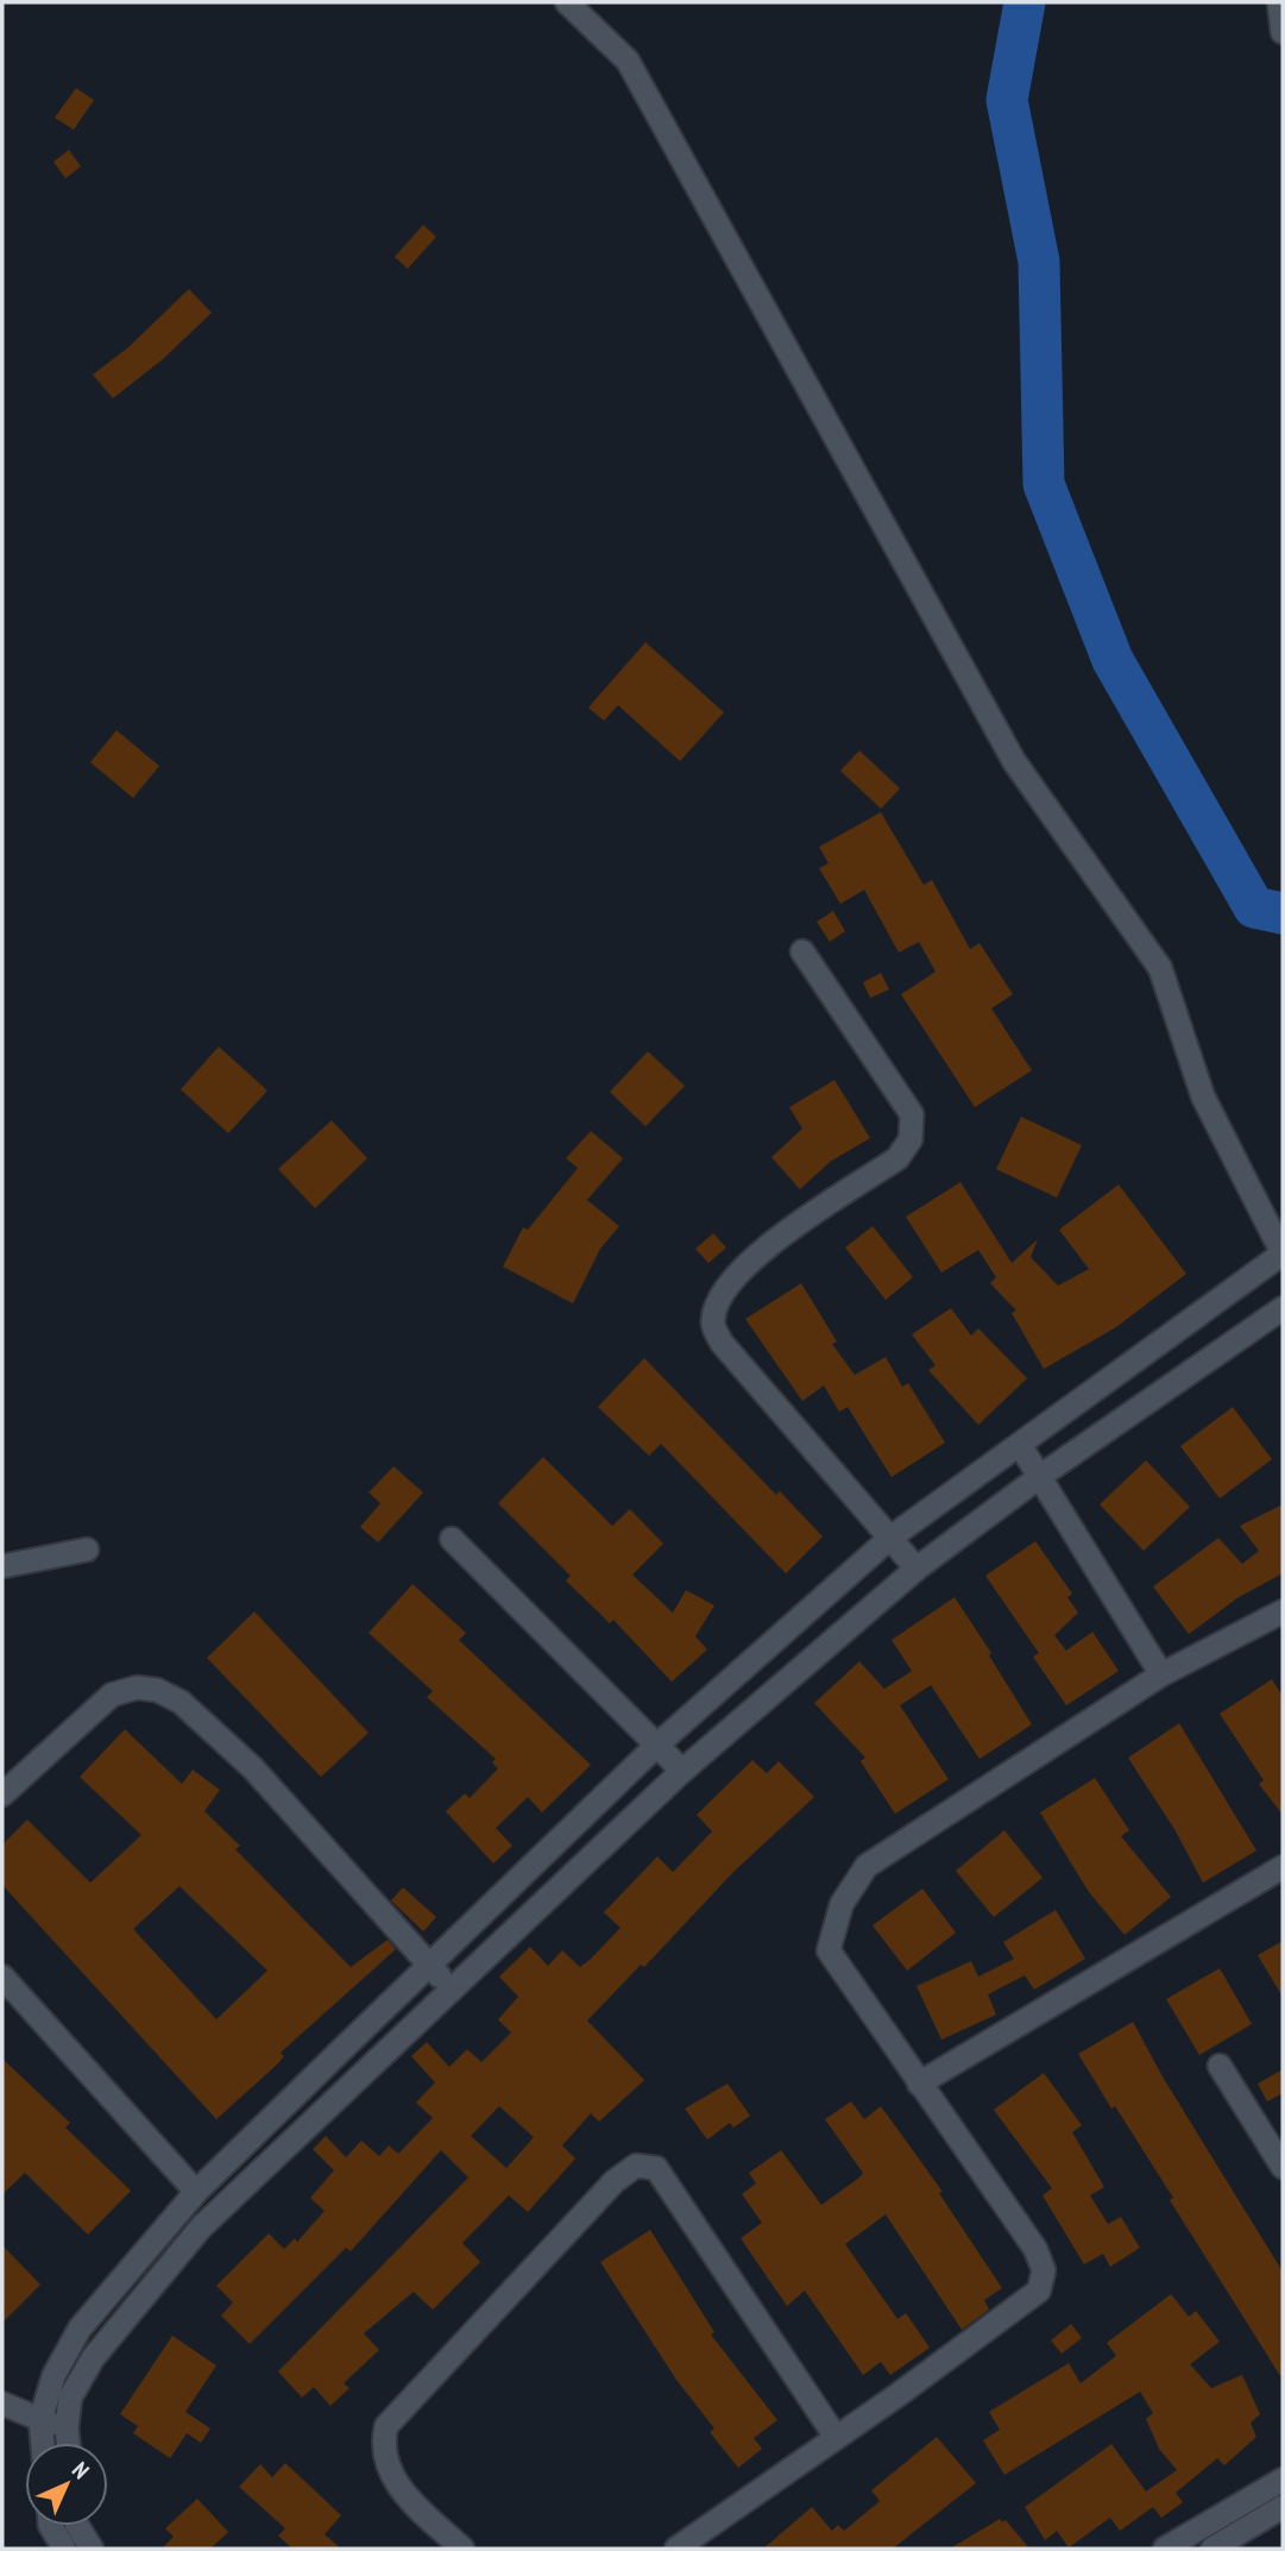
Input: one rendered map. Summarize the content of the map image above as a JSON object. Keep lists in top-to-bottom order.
{
  "north": "top right"
}
